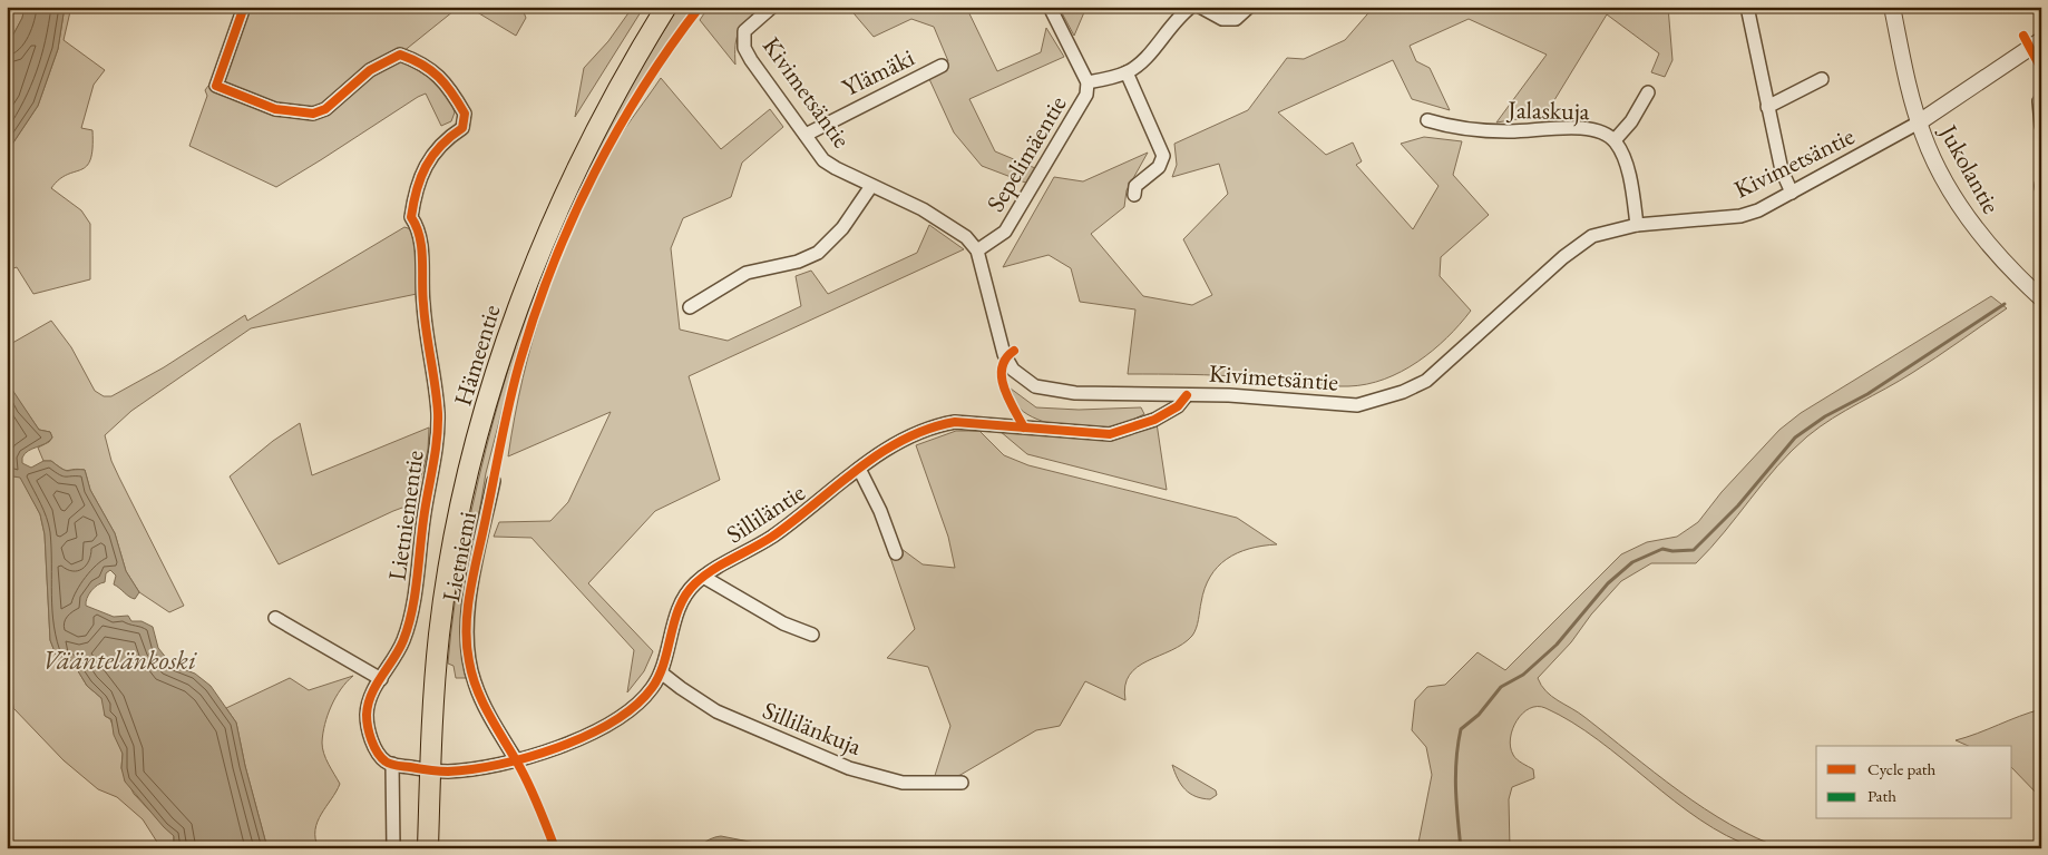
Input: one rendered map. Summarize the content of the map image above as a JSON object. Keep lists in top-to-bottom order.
{
  "streets": {
    "highway": ["Hämeentie"],
    "street": [
      "Ylämäki",
      "Kivimetsäntie",
      "Jalaskuja",
      "Sepelimäentie",
      "Jukolantie",
      "Silliläntie",
      "Lietniementie",
      "Lietniemi",
      "Sillilänkuja"
    ]
  },
  "crossings": [
    ["Ylämäki", "Kivimetsäntie"],
    ["Kivimetsäntie", "Jalaskuja"],
    ["Kivimetsäntie", "Sepelimäentie"],
    ["Kivimetsäntie", "Jukolantie"],
    ["Kivimetsäntie", "Silliläntie"],
    ["Hämeentie", "Silliläntie"],
    ["Silliläntie", "Lietniemi"],
    ["Silliläntie", "Sillilänkuja"]
  ],
  "water": ["Vääntelänkoski"],
  "legend": ["Cycle path", "Path"]
}
